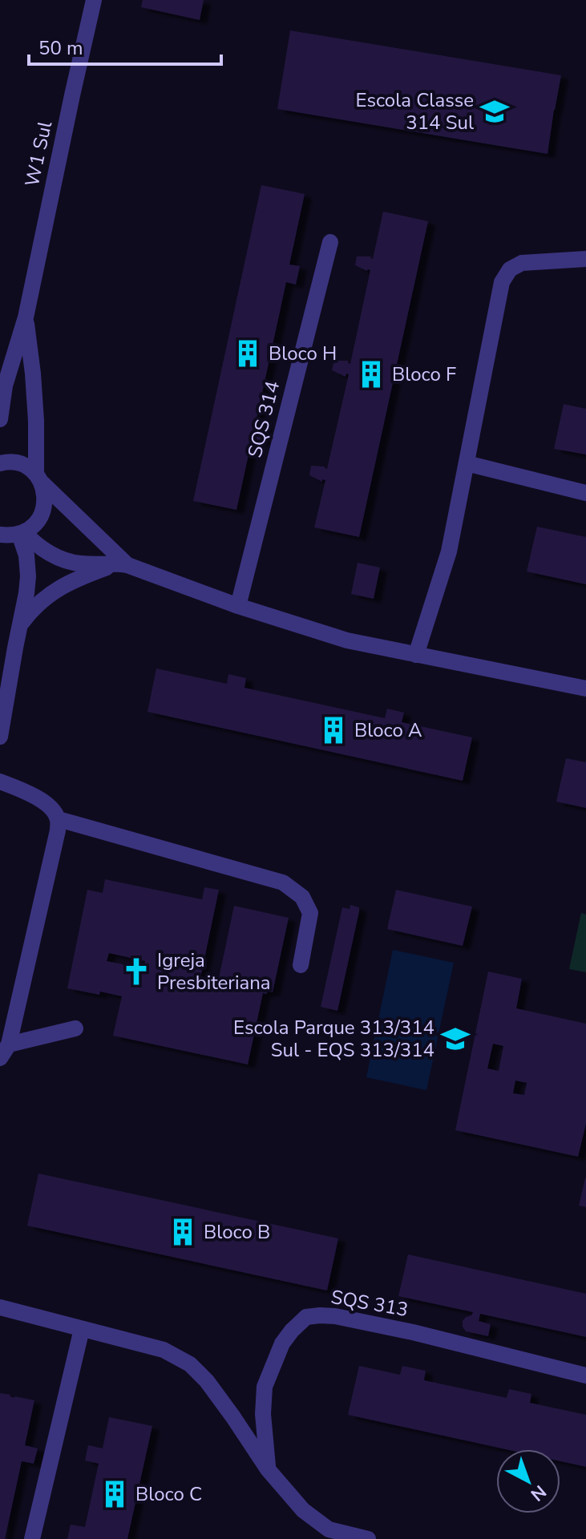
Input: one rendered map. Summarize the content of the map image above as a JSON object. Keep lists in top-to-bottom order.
{
  "streets": {
    "street": ["W1 Sul", "SQS 314", "SQS 313"]
  },
  "places": {
    "school or university": ["Escola Classe 314 Sul", "Escola Parque 313/314 Sul - EQS 313/314"],
    "building": [
      "Bloco H",
      "Bloco F",
      "Bloco A",
      "Bloco B",
      "Bloco C"
    ],
    "church": ["Igreja Presbiteriana"]
  },
  "scale_bar": "50 m",
  "north": "bottom right"
}
